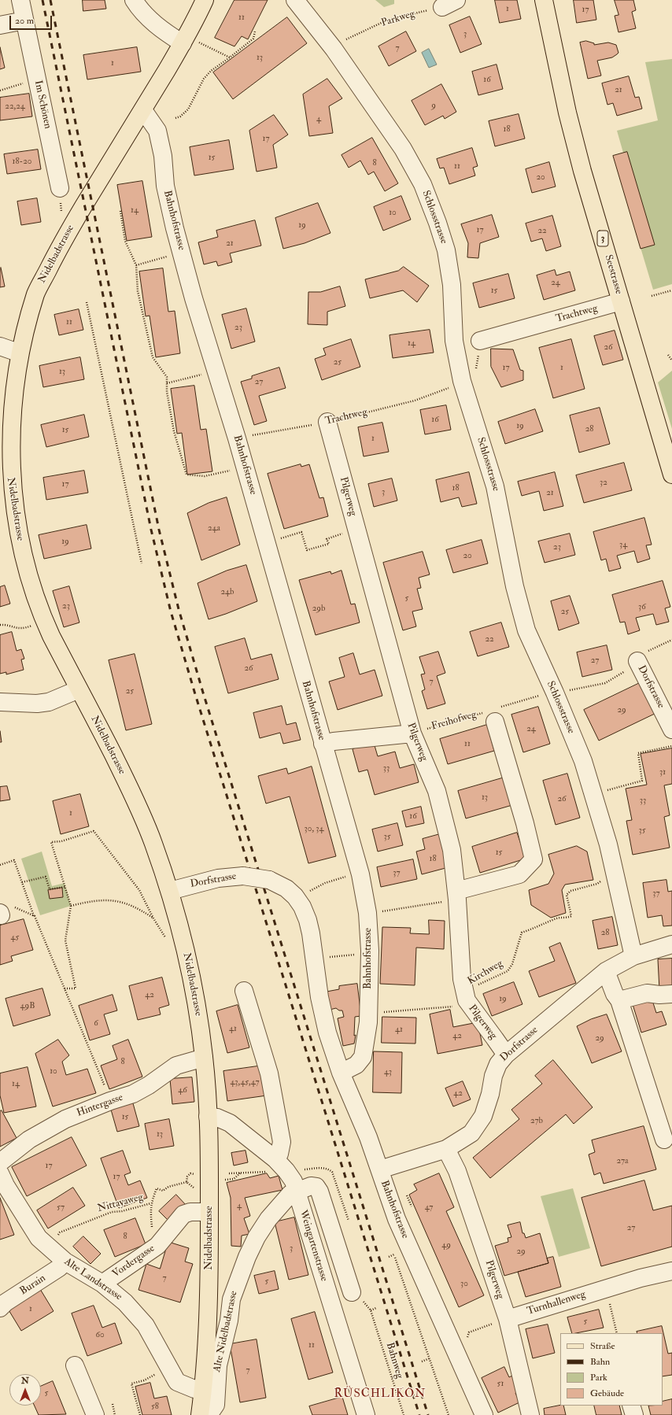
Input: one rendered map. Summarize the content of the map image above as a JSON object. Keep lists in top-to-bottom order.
{
  "streets": {
    "main road": ["3", "Nidelbadstrasse", "Seestrasse"],
    "street": [
      "Im Schönen",
      "Schlossstrasse",
      "Bahnhofstrasse",
      "Trachtweg",
      "Pilgerweg",
      "Dorfstrasse",
      "Hintergasse",
      "Weingartenstrasse",
      "Vordergasse",
      "Alte Landstrasse",
      "Burain",
      "Turnhallenweg",
      "Alte Nidelbadstrasse"
    ],
    "path": [
      "Parkweg",
      "Freihofweg",
      "Kirchweg",
      "Nittayaweg",
      "Bahnweg"
    ]
  },
  "crossings": [
    ["Schlossstrasse", "Dorfstrasse"],
    ["Bahnhofstrasse", "Nidelbadstrasse"],
    ["Bahnhofstrasse", "Trachtweg"],
    ["Bahnhofstrasse", "Dorfstrasse"],
    ["Nidelbadstrasse", "Dorfstrasse"],
    ["Nidelbadstrasse", "Hintergasse"],
    ["Nidelbadstrasse", "Weingartenstrasse"],
    ["Nidelbadstrasse", "Vordergasse"],
    ["Nidelbadstrasse", "Alte Landstrasse"],
    ["Seestrasse", "Trachtweg"],
    ["Trachtweg", "Pilgerweg"],
    ["Pilgerweg", "Dorfstrasse"],
    ["Pilgerweg", "Freihofweg"],
    ["Pilgerweg", "Kirchweg"],
    ["Pilgerweg", "Turnhallenweg"],
    ["Weingartenstrasse", "Alte Nidelbadstrasse"],
    ["Vordergasse", "Alte Landstrasse"],
    ["Alte Landstrasse", "Burain"]
  ],
  "districts": ["RÜSCHLIKON"],
  "house_numbers": [
    "1",
    "17",
    "11",
    "3",
    "7",
    "13",
    "1",
    "16",
    "21",
    "9",
    "22,24",
    "4",
    "18",
    "17",
    "15",
    "18-20",
    "8",
    "11",
    "20",
    "14",
    "10",
    "19",
    "17",
    "22",
    "21",
    "24",
    "15",
    "11",
    "23",
    "14",
    "26",
    "25",
    "17",
    "1",
    "13",
    "27",
    "16",
    "19",
    "28",
    "15",
    "1",
    "32",
    "17",
    "18",
    "3",
    "21",
    "24a",
    "19",
    "34",
    "23",
    "20",
    "24b",
    "5",
    "23",
    "36",
    "29b",
    "25",
    "22",
    "27",
    "26",
    "7",
    "25",
    "29",
    "24",
    "11",
    "33",
    "31",
    "13",
    "26",
    "33",
    "1",
    "16",
    "30, 34",
    "35",
    "35",
    "15",
    "18",
    "37",
    "37",
    "28",
    "45",
    "42",
    "19",
    "49B",
    "6",
    "41",
    "41",
    "42",
    "29",
    "8",
    "10",
    "43",
    "43,45,47",
    "14",
    "46",
    "42",
    "15",
    "27b",
    "13",
    "27a",
    "17",
    "17",
    "4",
    "57",
    "47",
    "27",
    "8",
    "49",
    "3",
    "29",
    "7",
    "5",
    "30",
    "1",
    "5",
    "60",
    "11",
    "7",
    "51",
    "5",
    "58"
  ],
  "legend": [
    "Straße",
    "Bahn",
    "Park",
    "Gebäude"
  ],
  "scale_bar": "20 m",
  "north": "top"
}
